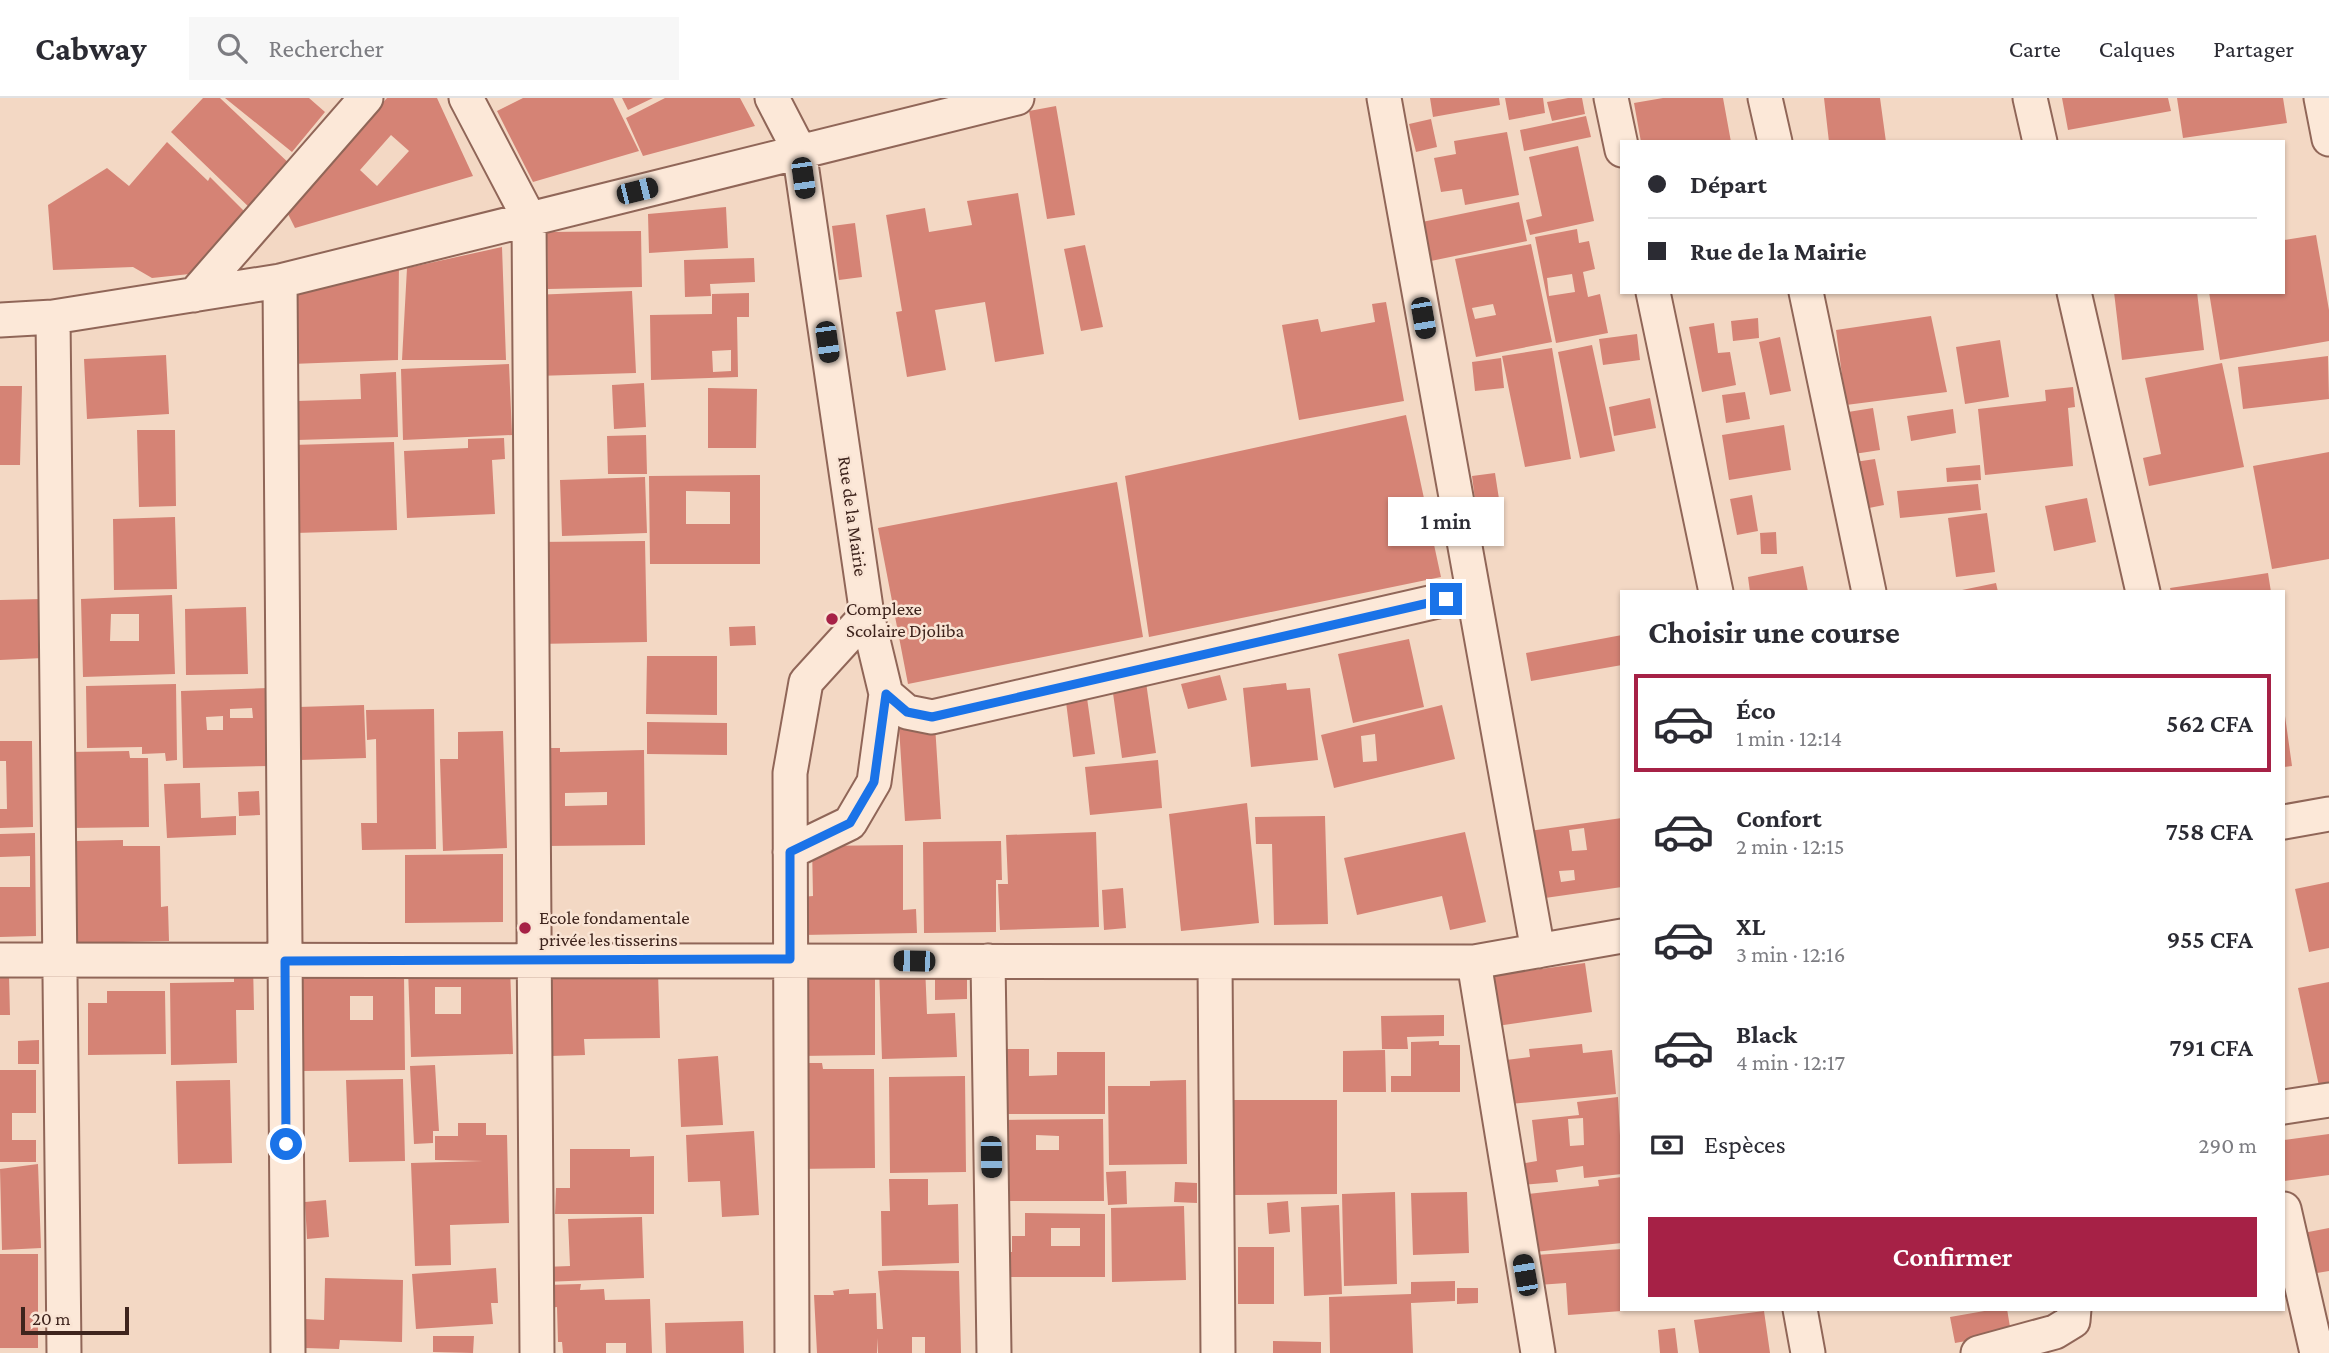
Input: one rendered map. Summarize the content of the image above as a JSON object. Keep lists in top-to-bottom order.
{
  "streets": {
    "street": ["Rue de la Mairie"]
  },
  "places": ["Complexe Scolaire Djoliba", "Ecole fondamentale privée les tisserins"],
  "scale_bar": "20 m",
  "page": {
    "header": "Cabway",
    "search": "Rechercher",
    "nav": ["Carte", "Calques", "Partager"],
    "banner": ["Départ", "Rue de la Mairie"],
    "bubble": "1 min",
    "heading": "Choisir une course",
    "list": [
      {
        "name": "Éco",
        "note": "1 min · 12:14",
        "value": "562 CFA"
      },
      {
        "name": "Confort",
        "note": "2 min · 12:15",
        "value": "758 CFA"
      },
      {
        "name": "XL",
        "note": "3 min · 12:16",
        "value": "955 CFA"
      },
      {
        "name": "Black",
        "note": "4 min · 12:17",
        "value": "791 CFA"
      }
    ],
    "pay": ["Espèces", "290 m"],
    "buttons": "Confirmer",
    "scale": "20 m"
  }
}
